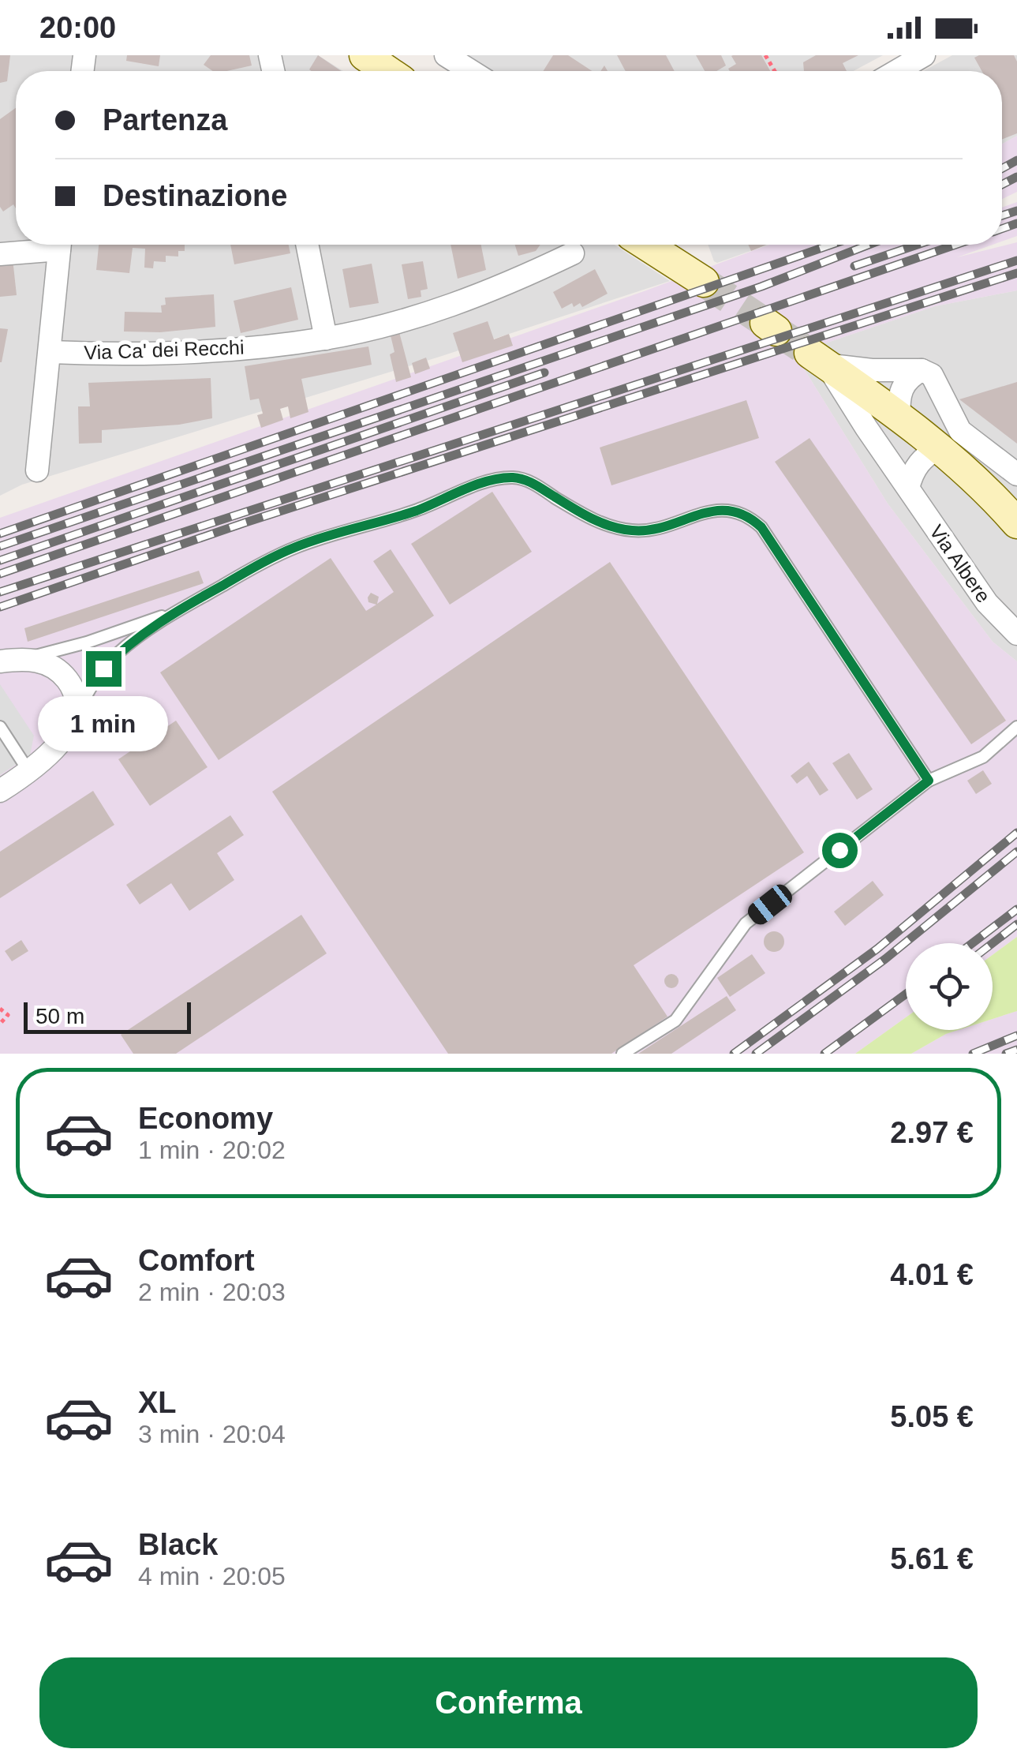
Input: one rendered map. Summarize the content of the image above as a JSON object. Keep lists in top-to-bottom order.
{
  "streets": {
    "street": ["Via Ca' dei Recchi", "Via Albere"]
  },
  "scale_bar": "50 m",
  "page": {
    "status": "20:00",
    "banner": ["Partenza", "Destinazione"],
    "bubble": "1 min",
    "scale": "50 m",
    "list": [
      {
        "name": "Economy",
        "note": "1 min · 20:02",
        "value": "2.97 €"
      },
      {
        "name": "Comfort",
        "note": "2 min · 20:03",
        "value": "4.01 €"
      },
      {
        "name": "XL",
        "note": "3 min · 20:04",
        "value": "5.05 €"
      },
      {
        "name": "Black",
        "note": "4 min · 20:05",
        "value": "5.61 €"
      }
    ],
    "buttons": "Conferma"
  }
}
